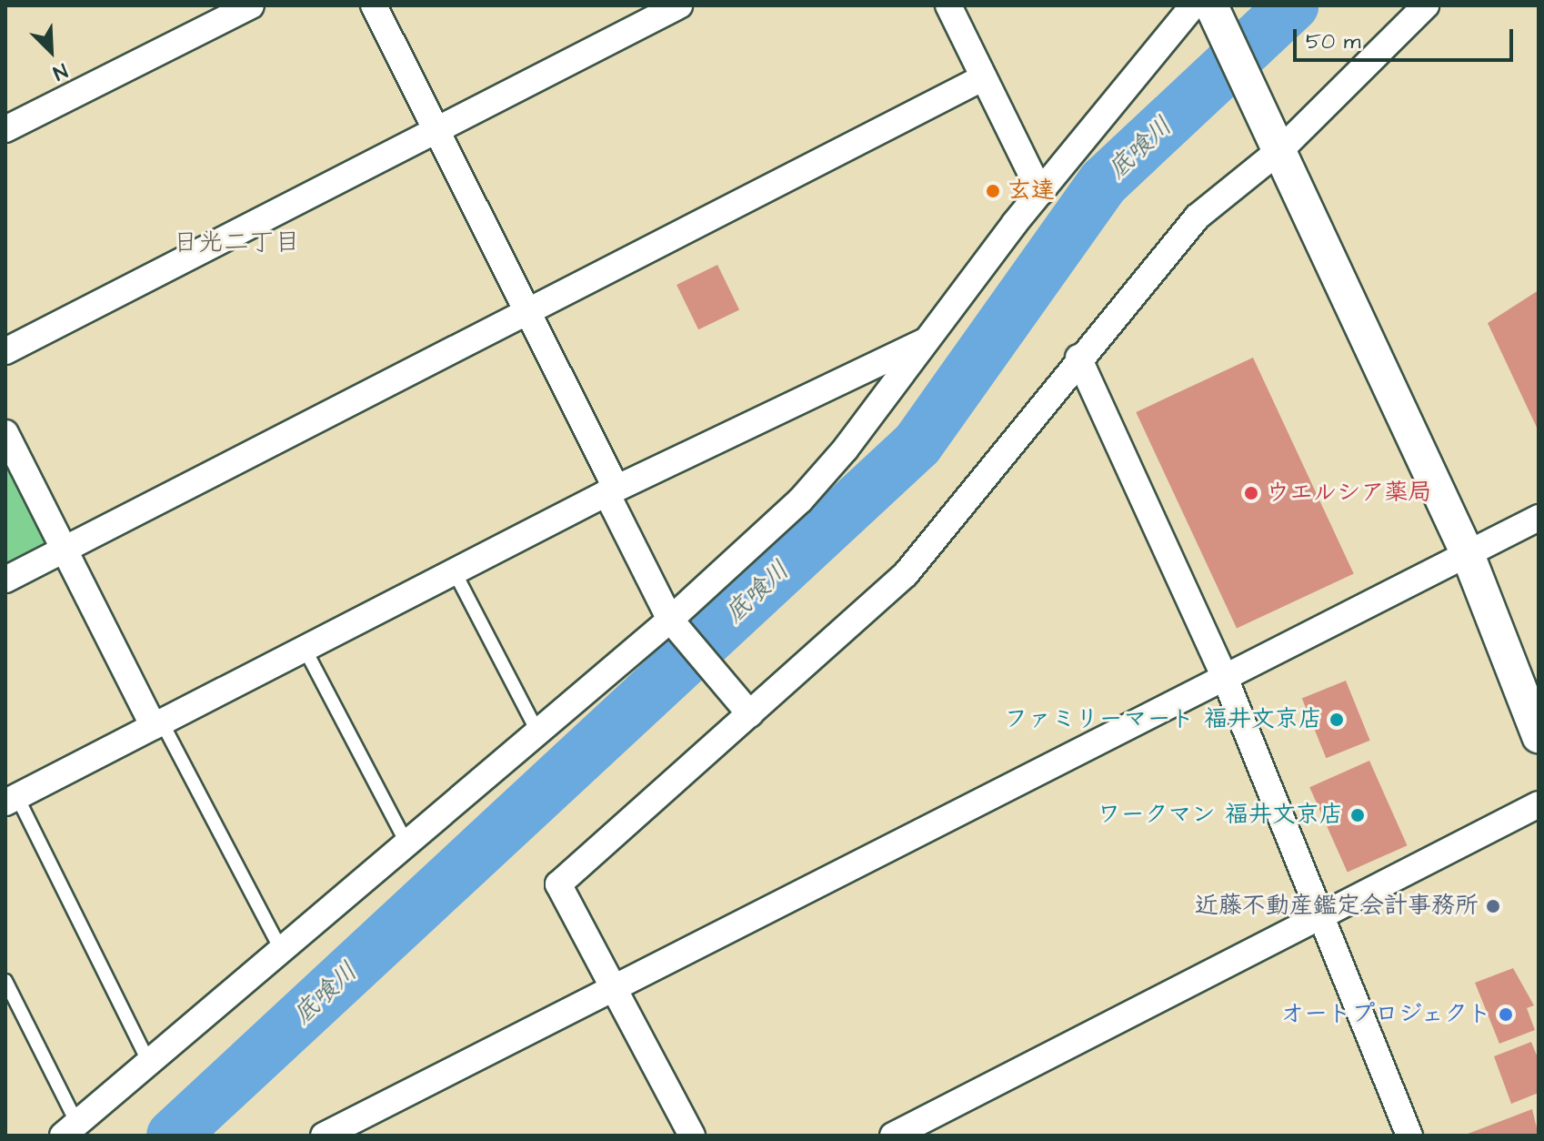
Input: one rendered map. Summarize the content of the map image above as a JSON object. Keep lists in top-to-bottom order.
{
  "districts": ["日光二丁目"],
  "water": ["底喰川"],
  "places": [
    "玄達",
    "ウエルシア薬局",
    "ファミリーマート 福井文京店",
    "ワークマン 福井文京店",
    "近藤不動産鑑定会計事務所",
    "オートプロジェクト"
  ],
  "scale_bar": "50 m",
  "north": "bottom right"
}
